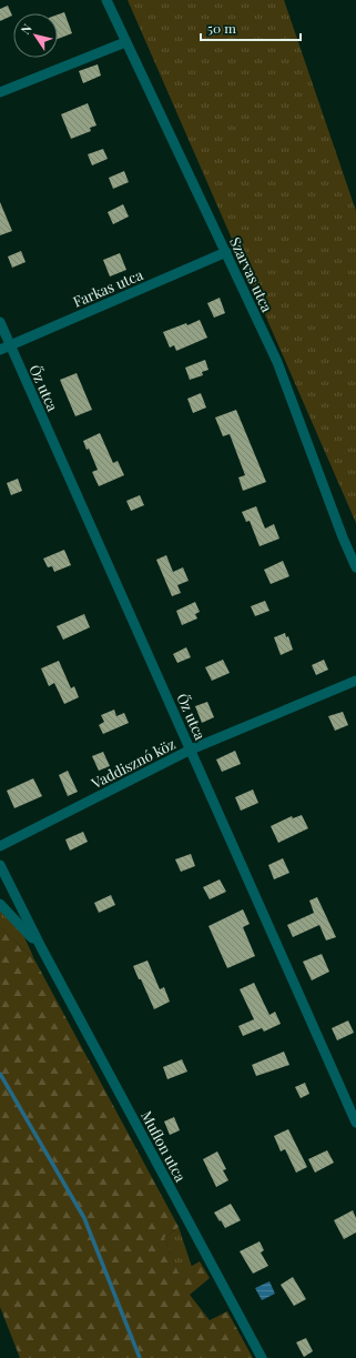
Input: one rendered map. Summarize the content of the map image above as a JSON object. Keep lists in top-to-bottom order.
{
  "streets": {
    "street": [
      "Szarvas utca",
      "Farkas utca",
      "Őz utca",
      "Vaddisznó köz",
      "Muflon utca"
    ]
  },
  "crossings": [
    ["Szarvas utca", "Farkas utca"],
    ["Farkas utca", "Őz utca"],
    ["Őz utca", "Vaddisznó köz"]
  ],
  "scale_bar": "50 m",
  "north": "top left"
}
